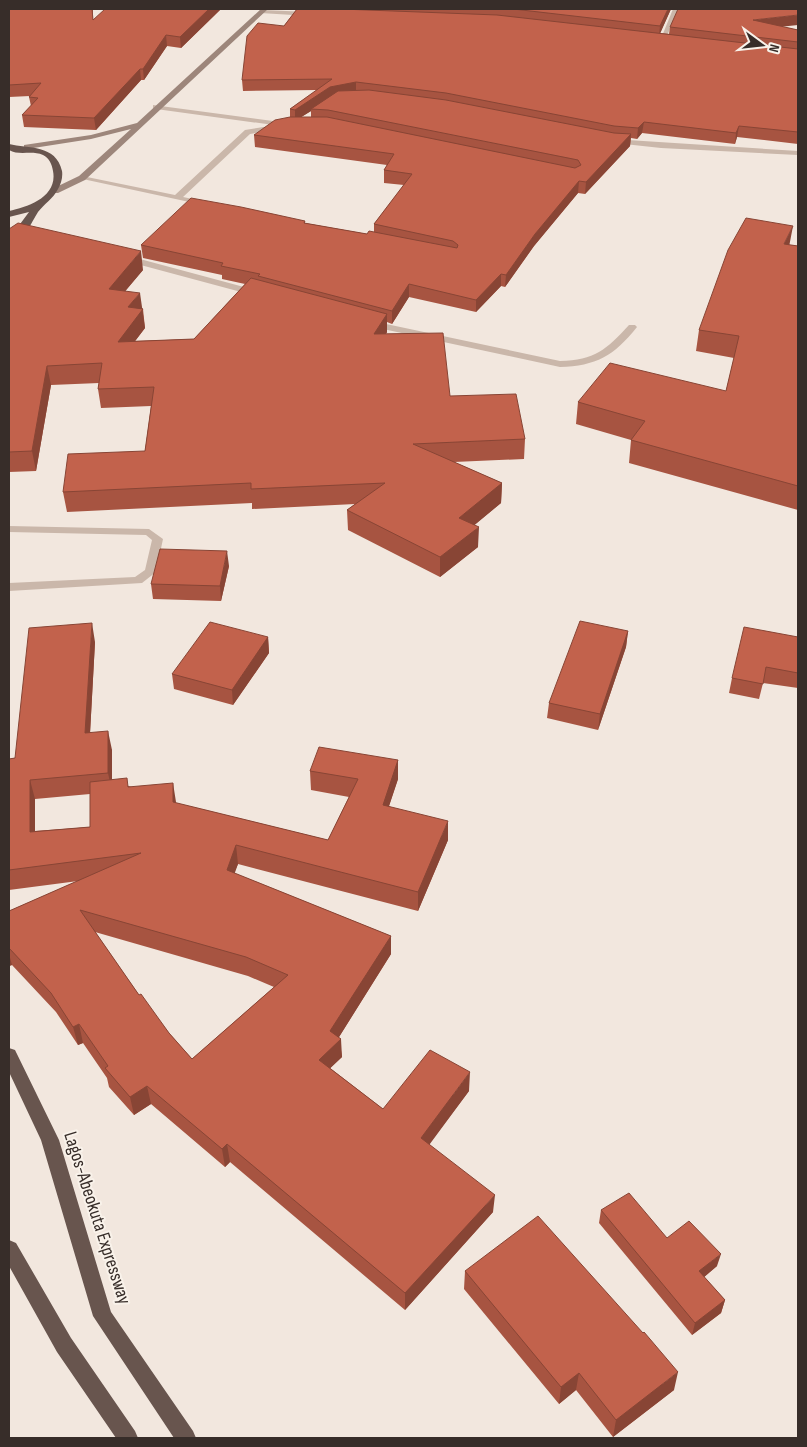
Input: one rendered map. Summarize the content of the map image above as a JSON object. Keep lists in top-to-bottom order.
{
  "streets": {
    "highway": ["Lagos-Abeokuta Expressway"]
  },
  "north": "right"
}
